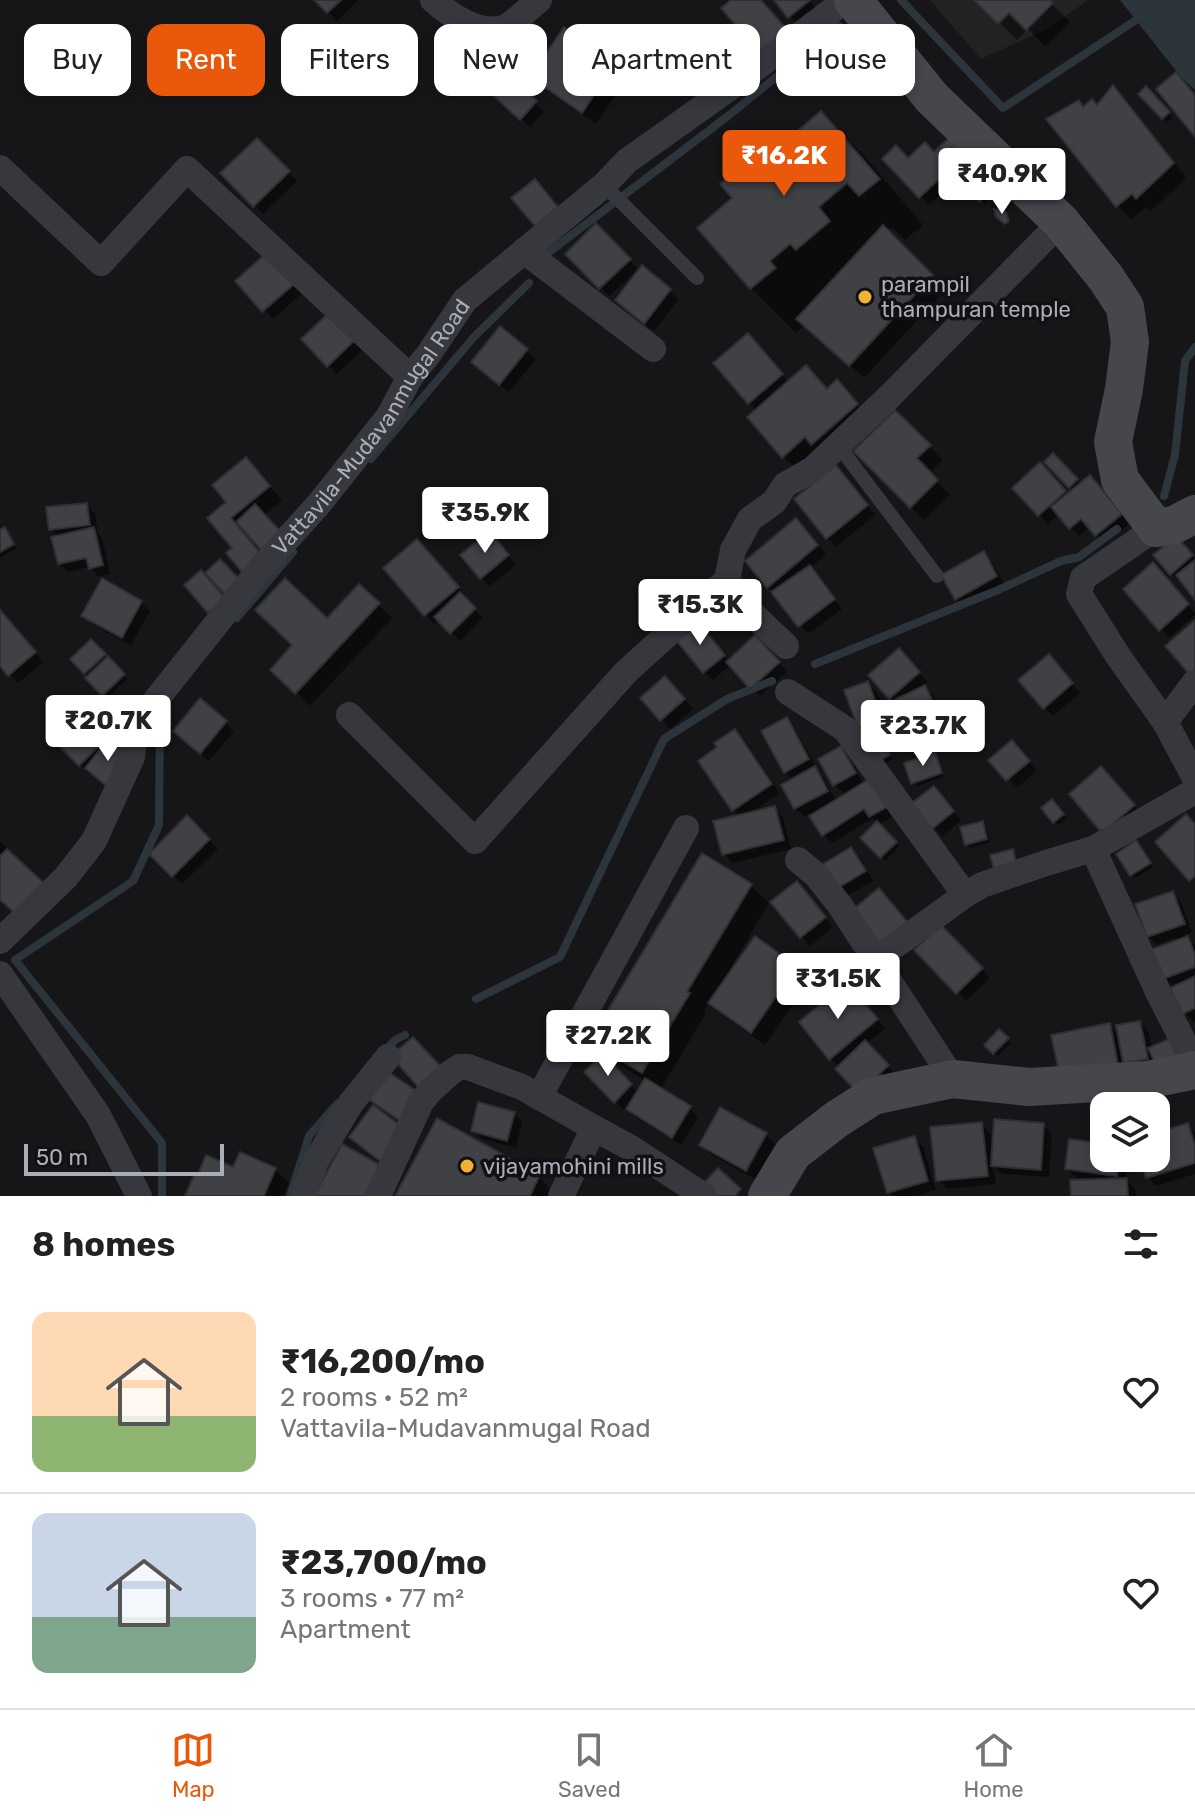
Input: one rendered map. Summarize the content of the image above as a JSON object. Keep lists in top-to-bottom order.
{
  "streets": {
    "street": ["Vattavila-Mudavanmugal Road"]
  },
  "places": ["parampil thampuran temple", "vijayamohini mills"],
  "scale_bar": "50 m",
  "page": {
    "chip": [
      "Buy",
      "Rent",
      "Filters",
      "New",
      "Apartment",
      "House"
    ],
    "price": [
      "₹16.2K",
      "₹40.9K",
      "₹35.9K",
      "₹15.3K",
      "₹20.7K",
      "₹23.7K",
      "₹31.5K",
      "₹27.2K"
    ],
    "scale": "50 m",
    "heading": "8 homes",
    "list": [
      {
        "name": "₹16,200/mo",
        "note": "2 rooms · 52 m² · Vattavila-Mudavanmugal Road"
      },
      {
        "name": "₹23,700/mo",
        "note": "3 rooms · 77 m² · Apartment"
      }
    ],
    "tabs": ["Map", "Saved", "Home"]
  }
}
